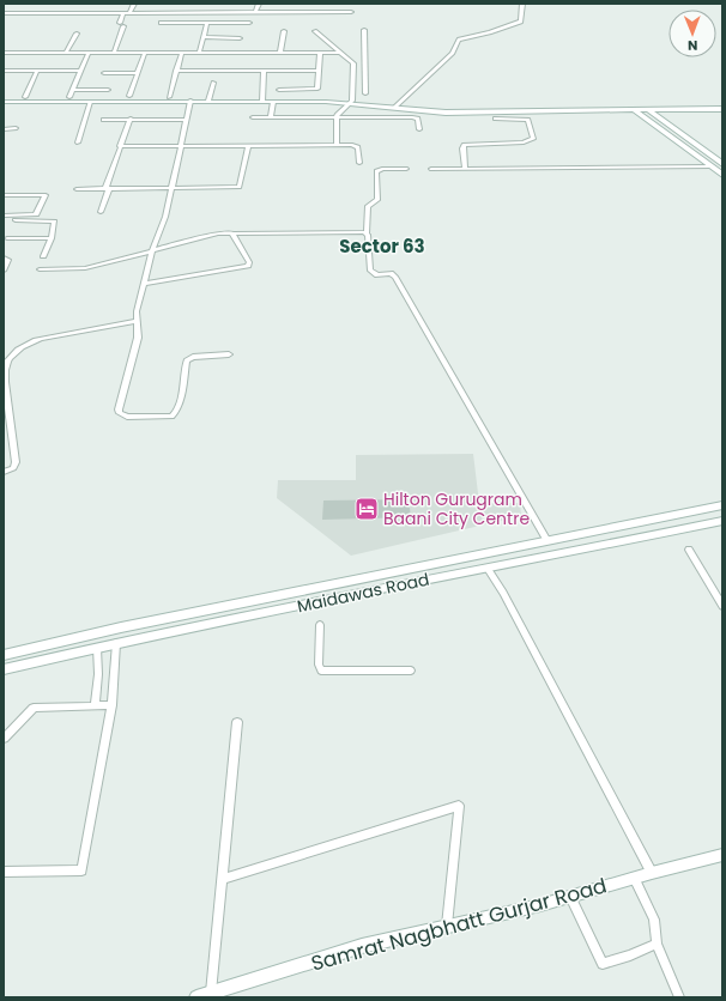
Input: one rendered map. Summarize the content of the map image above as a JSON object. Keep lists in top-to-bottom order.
{
  "streets": {
    "street": ["Maidawas Road", "Samrat Nagbhatt Gurjar Road"]
  },
  "districts": ["Sector 63"],
  "places": {
    "hotel": ["Hilton Gurugram Baani City Centre"]
  },
  "north": "bottom"
}
